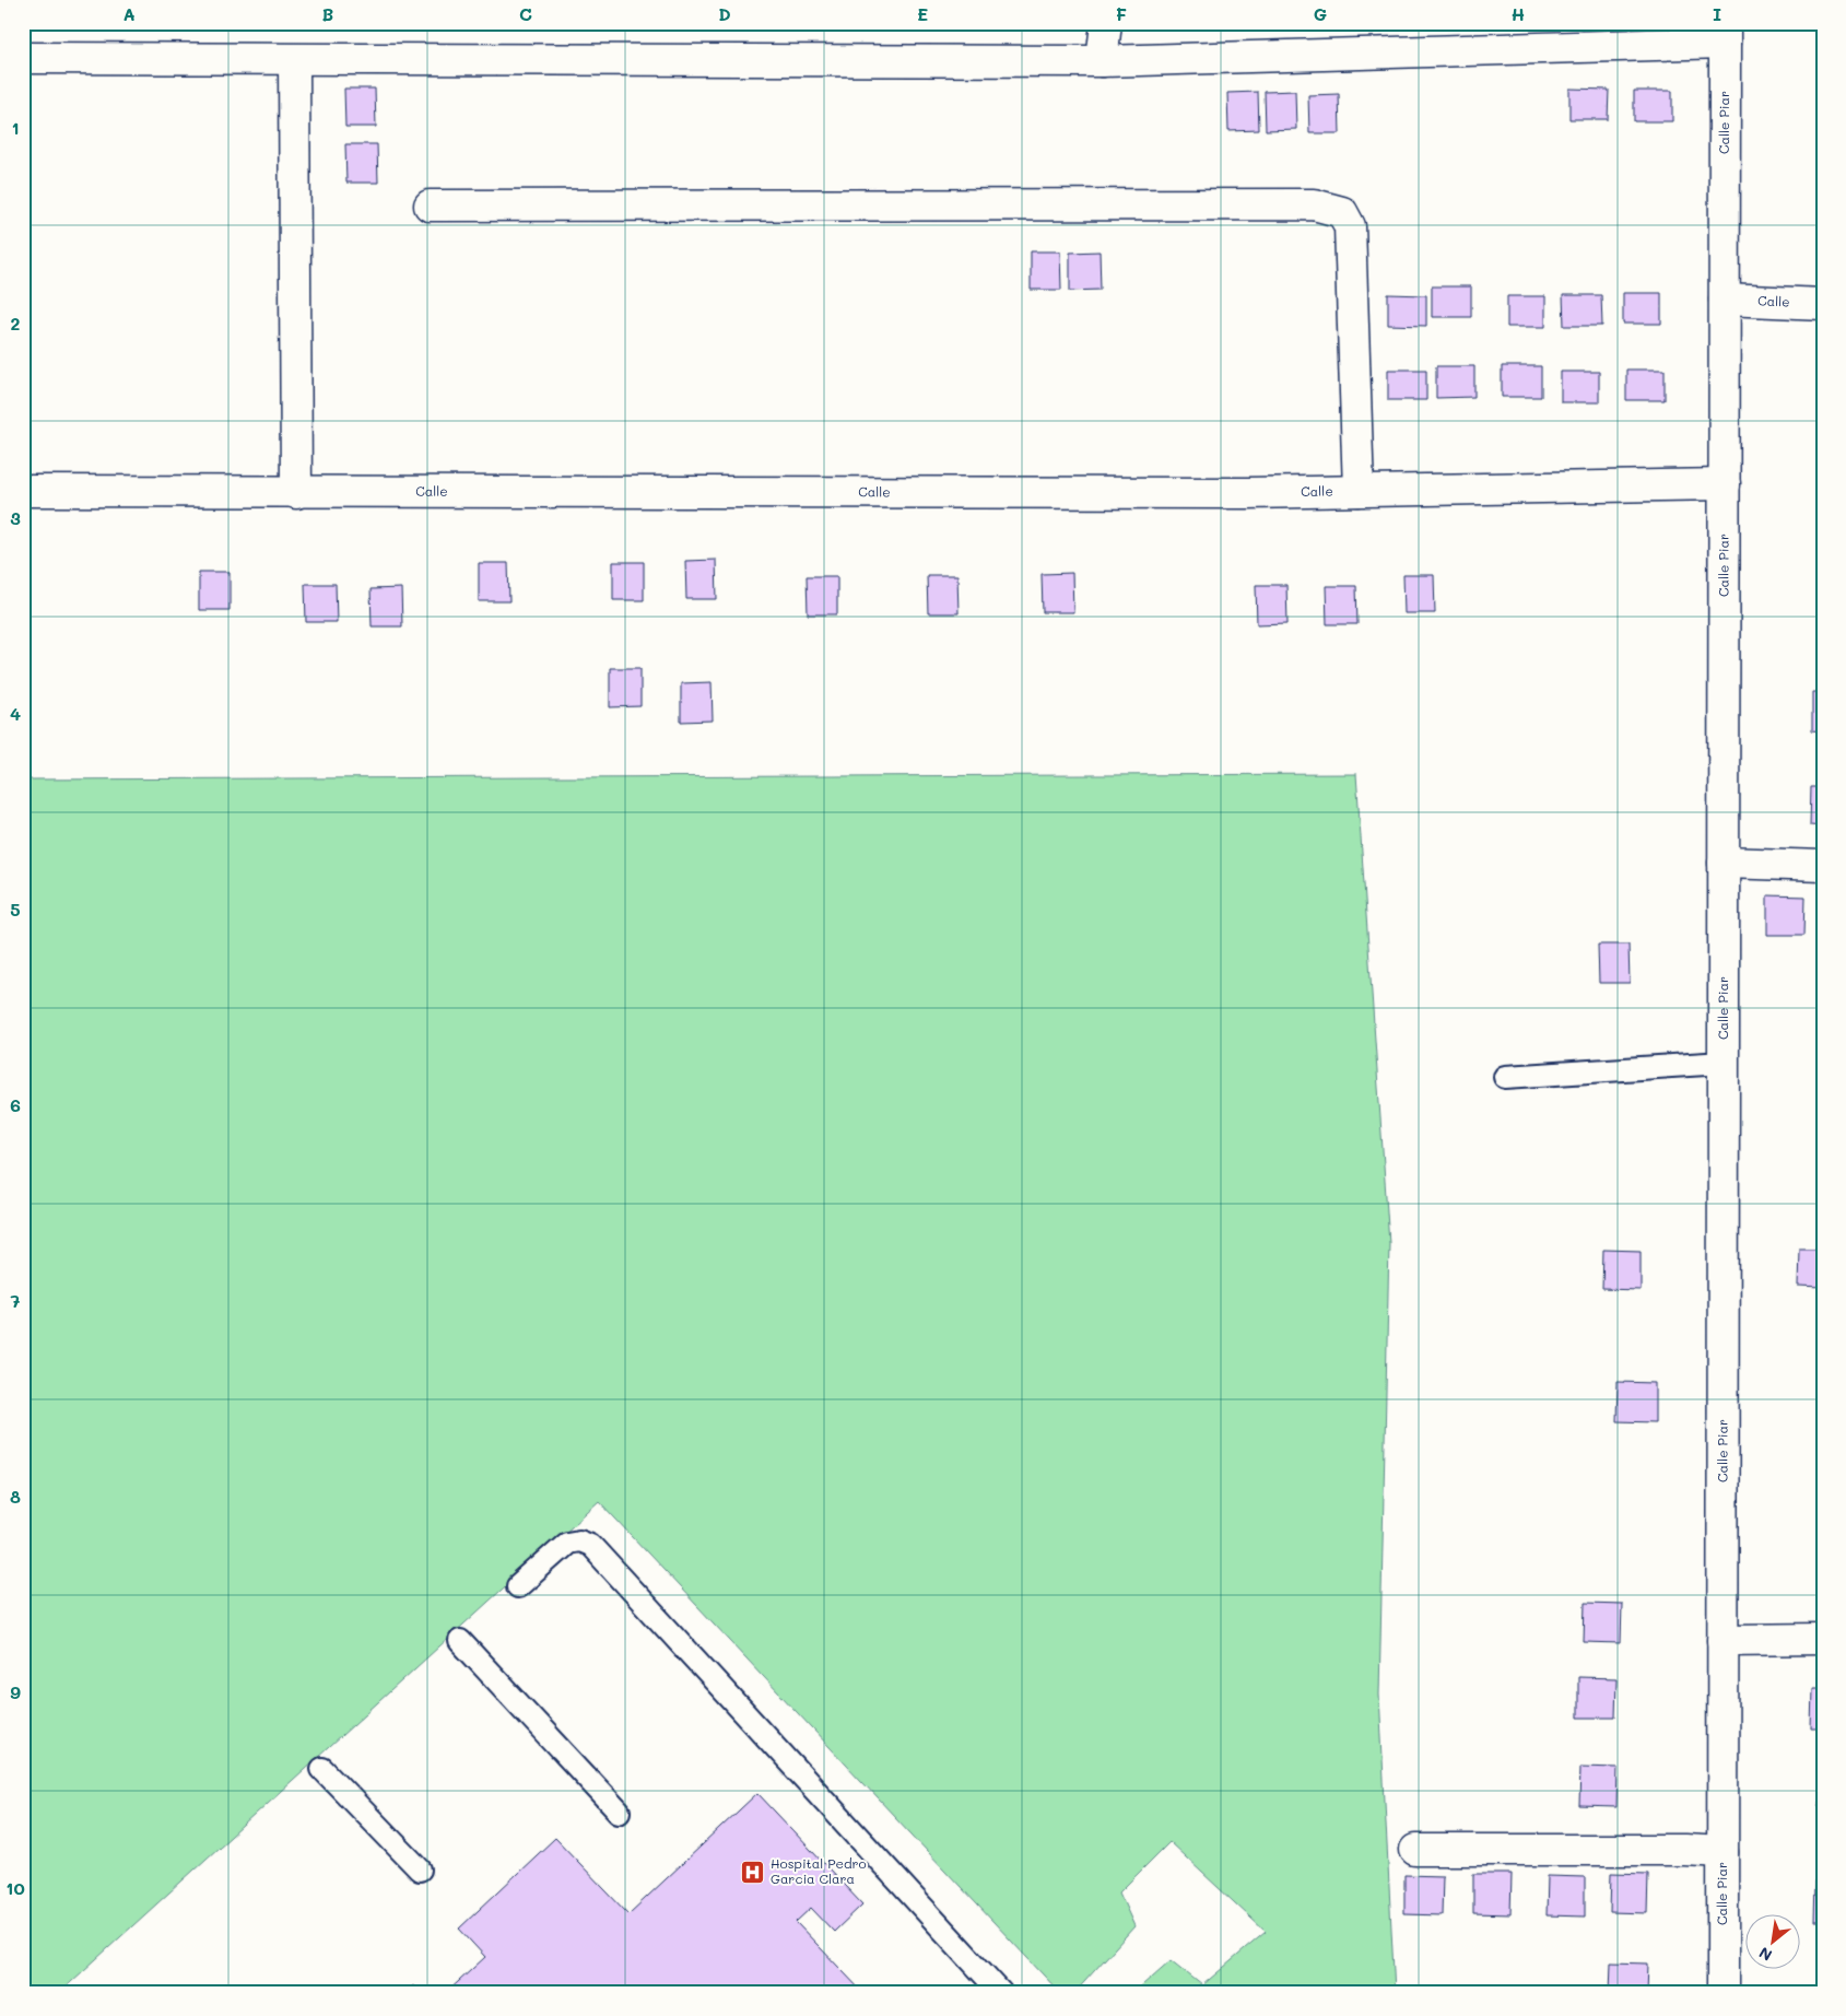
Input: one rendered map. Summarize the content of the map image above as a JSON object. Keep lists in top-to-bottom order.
{
  "streets": {
    "street": ["Calle Piar", "Calle"]
  },
  "crossings": [
    ["Calle Piar", "Calle"]
  ],
  "places": {
    "hospital": ["Hospital Pedro Garcia Clara"]
  },
  "north": "bottom left",
  "grid": {
    "columns": [
      "A",
      "B",
      "C",
      "D",
      "E",
      "F",
      "G",
      "H",
      "I"
    ],
    "rows": [
      "1",
      "2",
      "3",
      "4",
      "5",
      "6",
      "7",
      "8",
      "9",
      "10"
    ]
  }
}
